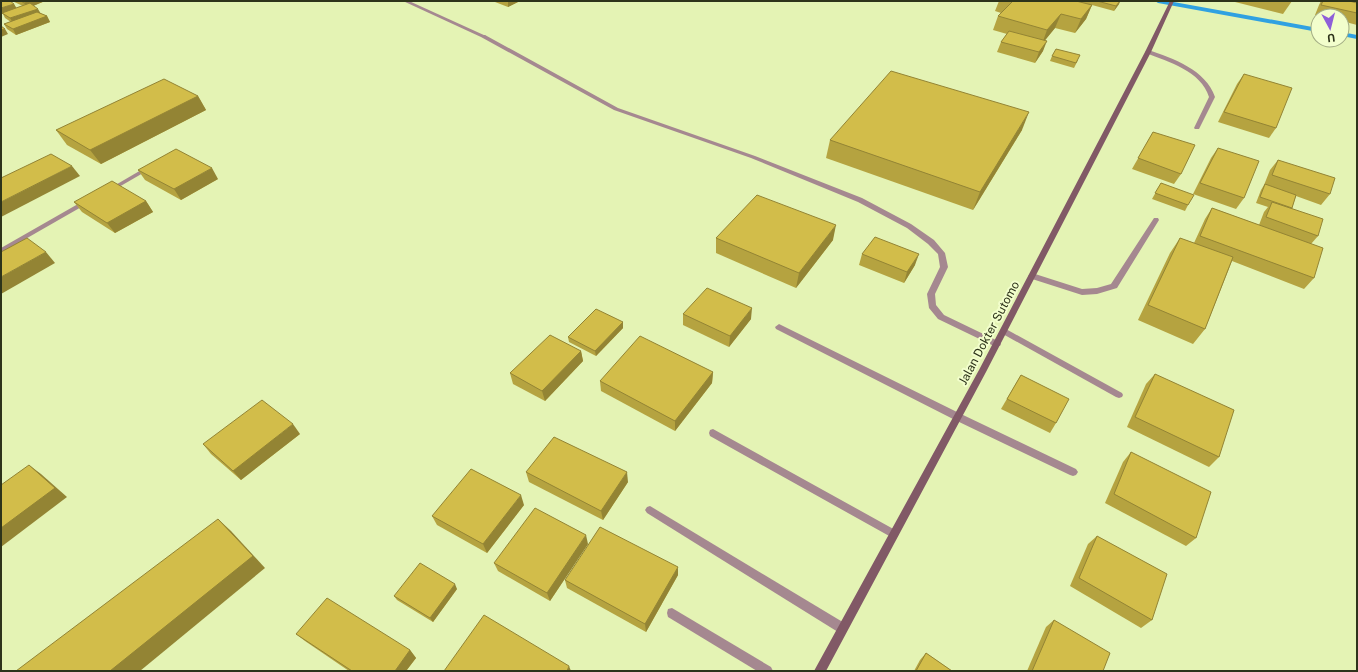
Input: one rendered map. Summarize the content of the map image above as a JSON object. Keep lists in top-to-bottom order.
{
  "streets": {
    "street": ["Jalan Dokter Sutomo"]
  },
  "north": "bottom"
}
